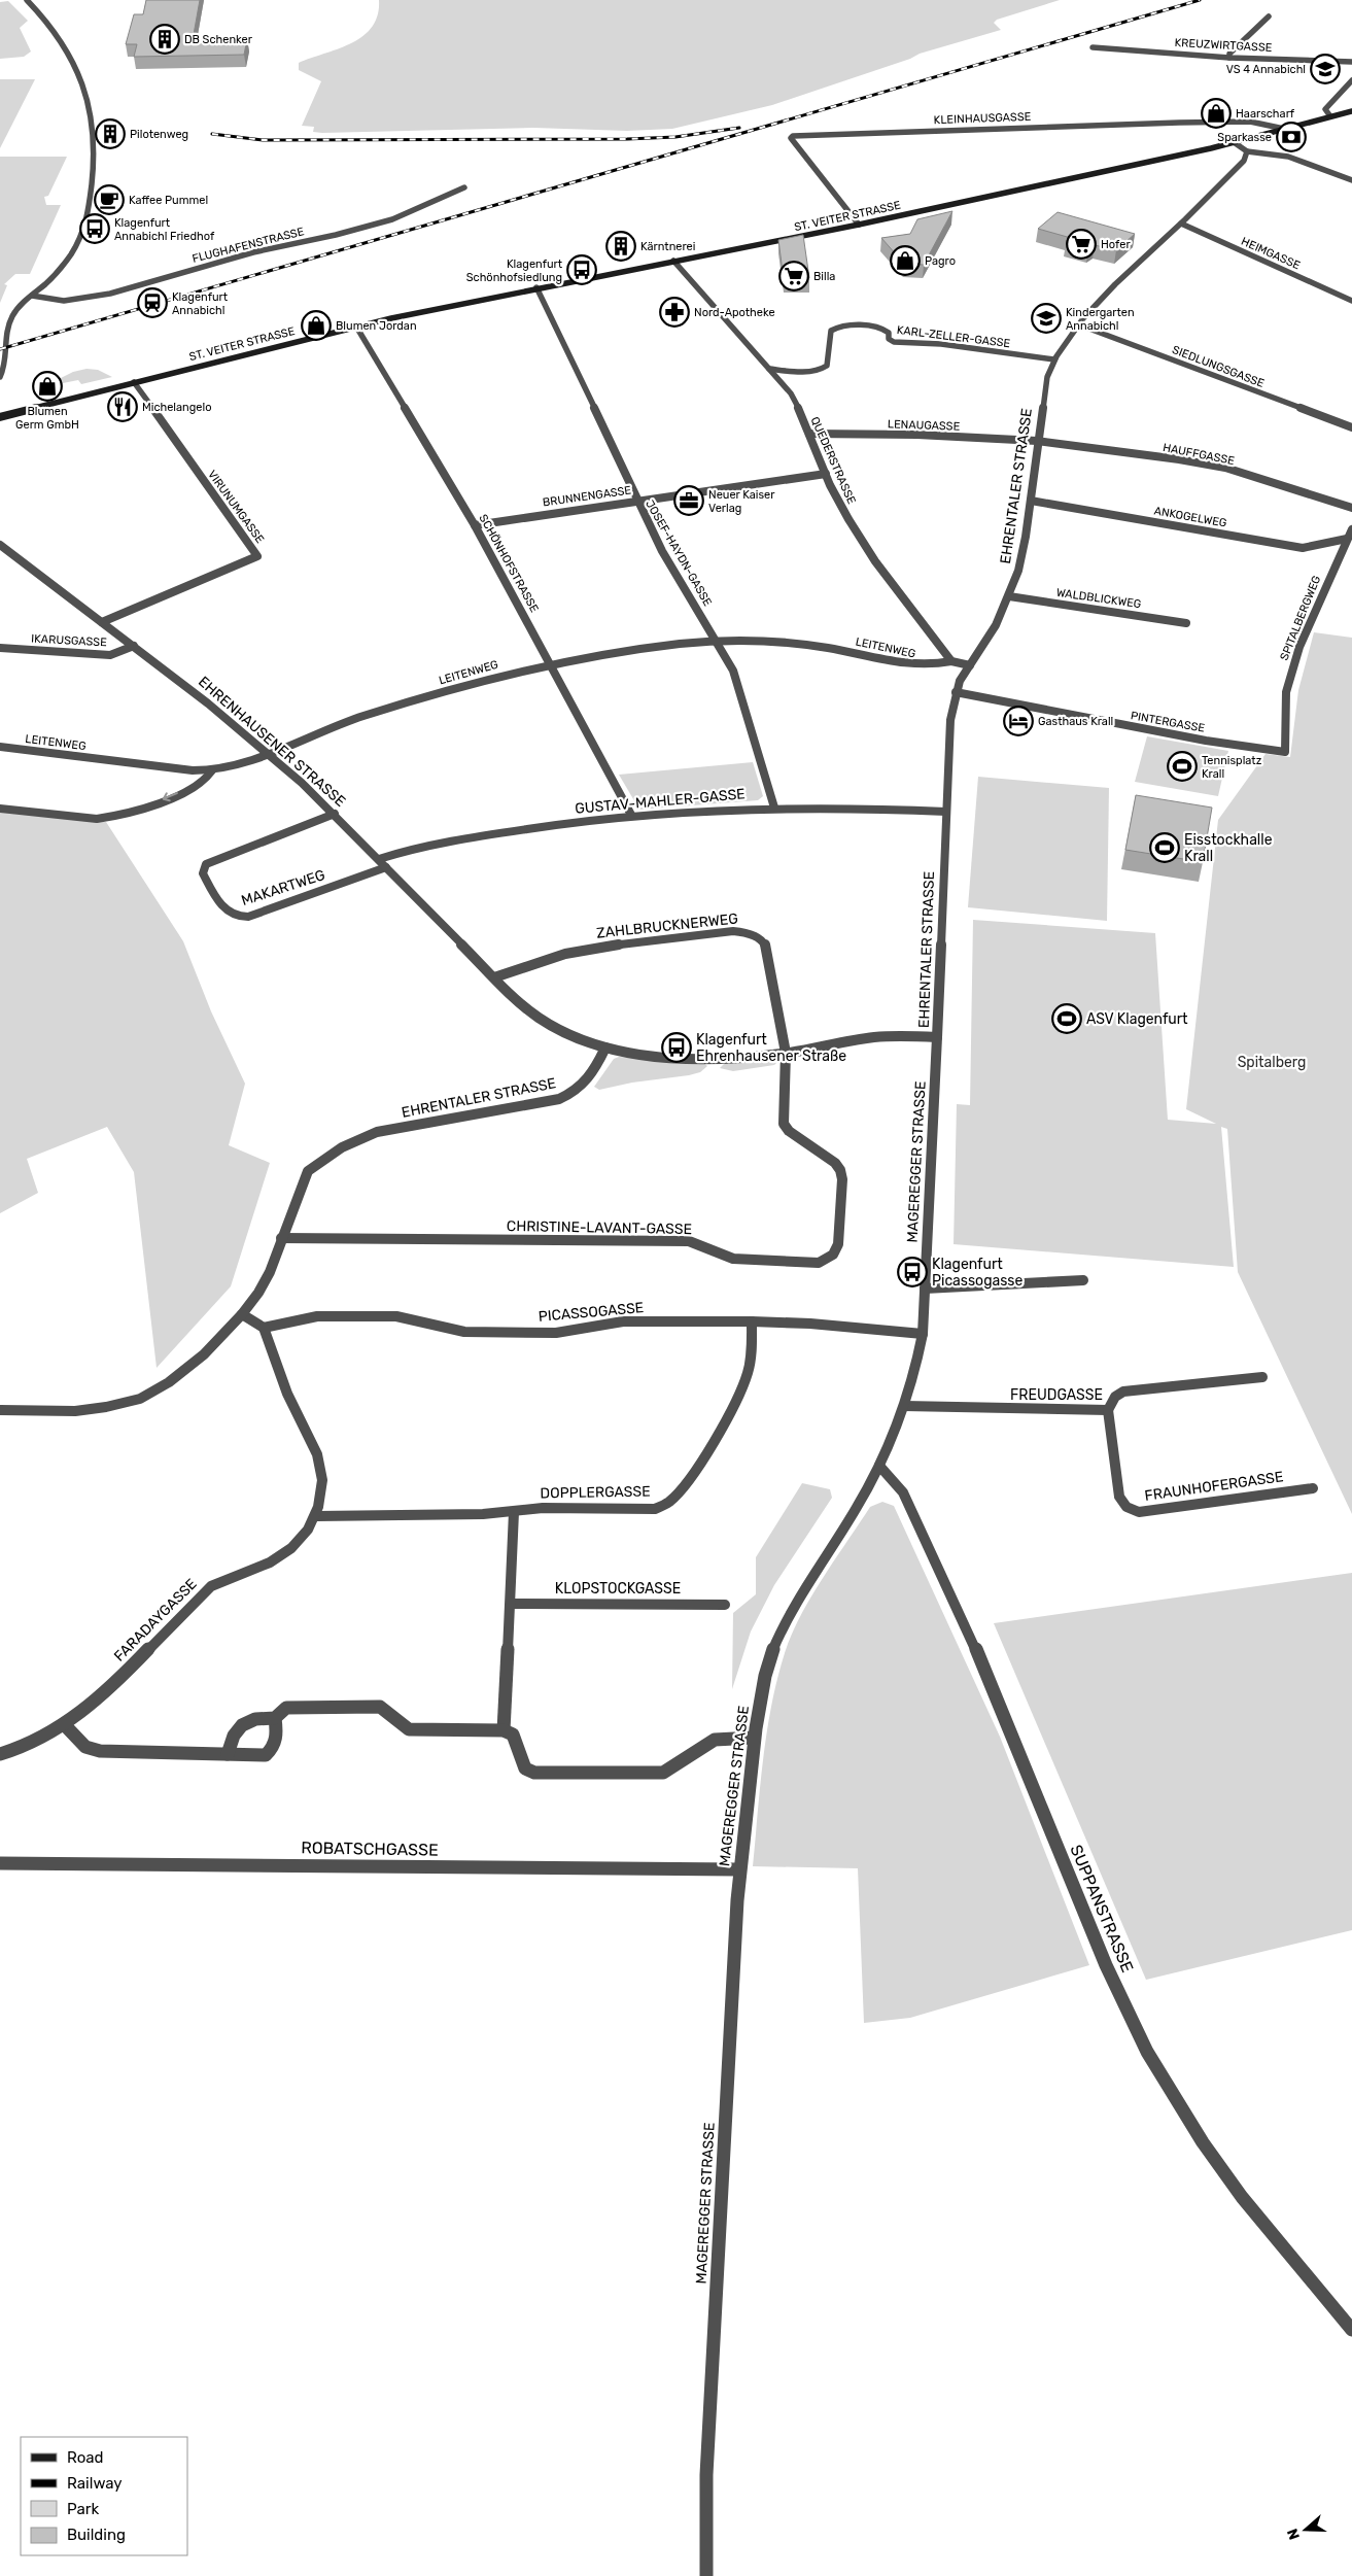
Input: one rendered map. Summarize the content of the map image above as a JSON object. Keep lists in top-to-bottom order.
{
  "streets": {
    "main road": ["ST. VEITER STRASSE"],
    "street": [
      "KREUZWIRTGASSE",
      "KLEINHAUSGASSE",
      "FLUGHAFENSTRASSE",
      "HEIMGASSE",
      "KARL-ZELLER-GASSE",
      "SIEDLUNGSGASSE",
      "LENAUGASSE",
      "HAUFFGASSE",
      "QUEDERSTRASSE",
      "EHRENTALER STRASSE",
      "BRUNNENGASSE",
      "VIRUNUMGASSE",
      "ANKOGELWEG",
      "JOSEF-HAYDN-GASSE",
      "SCHÖNHOFSTRASSE",
      "WALDBLICKWEG",
      "SPITALBERGWEG",
      "IKARUSGASSE",
      "LEITENWEG",
      "PINTERGASSE",
      "EHRENHAUSENER STRASSE",
      "GUSTAV-MAHLER-GASSE",
      "MAKARTWEG",
      "ZAHLBRUCKNERWEG",
      "MAGEREGGER STRASSE",
      "CHRISTINE-LAVANT-GASSE",
      "PICASSOGASSE",
      "FREUDGASSE",
      "FRAUNHOFERGASSE",
      "DOPPLERGASSE",
      "KLOPSTOCKGASSE",
      "FARADAYGASSE",
      "ROBATSCHGASSE",
      "SUPPANSTRASSE"
    ]
  },
  "crossings": [
    ["KLEINHAUSGASSE", "ST. VEITER STRASSE"],
    ["ST. VEITER STRASSE", "QUEDERSTRASSE"],
    ["ST. VEITER STRASSE", "VIRUNUMGASSE"],
    ["ST. VEITER STRASSE", "JOSEF-HAYDN-GASSE"],
    ["ST. VEITER STRASSE", "SCHÖNHOFSTRASSE"],
    ["HEIMGASSE", "EHRENTALER STRASSE"],
    ["KARL-ZELLER-GASSE", "QUEDERSTRASSE"],
    ["KARL-ZELLER-GASSE", "EHRENTALER STRASSE"],
    ["SIEDLUNGSGASSE", "EHRENTALER STRASSE"],
    ["LENAUGASSE", "HAUFFGASSE"],
    ["LENAUGASSE", "QUEDERSTRASSE"],
    ["LENAUGASSE", "EHRENTALER STRASSE"],
    ["HAUFFGASSE", "EHRENTALER STRASSE"],
    ["QUEDERSTRASSE", "BRUNNENGASSE"],
    ["QUEDERSTRASSE", "LEITENWEG"],
    ["EHRENTALER STRASSE", "ANKOGELWEG"],
    ["EHRENTALER STRASSE", "WALDBLICKWEG"],
    ["EHRENTALER STRASSE", "PINTERGASSE"],
    ["EHRENTALER STRASSE", "EHRENHAUSENER STRASSE"],
    ["EHRENTALER STRASSE", "GUSTAV-MAHLER-GASSE"],
    ["EHRENTALER STRASSE", "ZAHLBRUCKNERWEG"],
    ["EHRENTALER STRASSE", "MAGEREGGER STRASSE"],
    ["EHRENTALER STRASSE", "CHRISTINE-LAVANT-GASSE"],
    ["BRUNNENGASSE", "JOSEF-HAYDN-GASSE"],
    ["BRUNNENGASSE", "SCHÖNHOFSTRASSE"],
    ["VIRUNUMGASSE", "EHRENHAUSENER STRASSE"],
    ["ANKOGELWEG", "SPITALBERGWEG"],
    ["JOSEF-HAYDN-GASSE", "LEITENWEG"],
    ["JOSEF-HAYDN-GASSE", "GUSTAV-MAHLER-GASSE"],
    ["SCHÖNHOFSTRASSE", "LEITENWEG"],
    ["SCHÖNHOFSTRASSE", "GUSTAV-MAHLER-GASSE"],
    ["SPITALBERGWEG", "PINTERGASSE"],
    ["IKARUSGASSE", "EHRENHAUSENER STRASSE"],
    ["LEITENWEG", "EHRENHAUSENER STRASSE"],
    ["EHRENHAUSENER STRASSE", "GUSTAV-MAHLER-GASSE"],
    ["EHRENHAUSENER STRASSE", "MAKARTWEG"],
    ["EHRENHAUSENER STRASSE", "ZAHLBRUCKNERWEG"],
    ["ZAHLBRUCKNERWEG", "CHRISTINE-LAVANT-GASSE"],
    ["MAGEREGGER STRASSE", "PICASSOGASSE"],
    ["MAGEREGGER STRASSE", "FREUDGASSE"],
    ["MAGEREGGER STRASSE", "ROBATSCHGASSE"],
    ["MAGEREGGER STRASSE", "SUPPANSTRASSE"],
    ["PICASSOGASSE", "DOPPLERGASSE"],
    ["PICASSOGASSE", "FARADAYGASSE"],
    ["FREUDGASSE", "FRAUNHOFERGASSE"],
    ["DOPPLERGASSE", "FARADAYGASSE"]
  ],
  "parks": ["Spitalberg"],
  "places": {
    "building": ["DB Schenker", "Pilotenweg", "Kärntnerei"],
    "school or university": ["VS 4 Annabichl", "Kindergarten Annabichl"],
    "shop": [
      "Haarscharf",
      "Pagro",
      "Blumen Jordan",
      "Blumen Germ GmbH"
    ],
    "bank": ["Sparkasse"],
    "cafe": ["Kaffee Pummel"],
    "bus stop": [
      "Klagenfurt Annabichl Friedhof",
      "Klagenfurt Schönhofsiedlung",
      "Klagenfurt Ehrenhausener Straße",
      "Klagenfurt Picassogasse"
    ],
    "supermarket": ["Hofer", "Billa"],
    "station": ["Klagenfurt Annabichl"],
    "pharmacy": ["Nord-Apotheke"],
    "restaurant": ["Michelangelo"],
    "office": ["Neuer Kaiser Verlag"],
    "hotel": ["Gasthaus Krall"],
    "sports": ["Tennisplatz Krall", "Eisstockhalle Krall", "ASV Klagenfurt"]
  },
  "legend": [
    "Road",
    "Railway",
    "Park",
    "Building"
  ],
  "north": "left"
}
